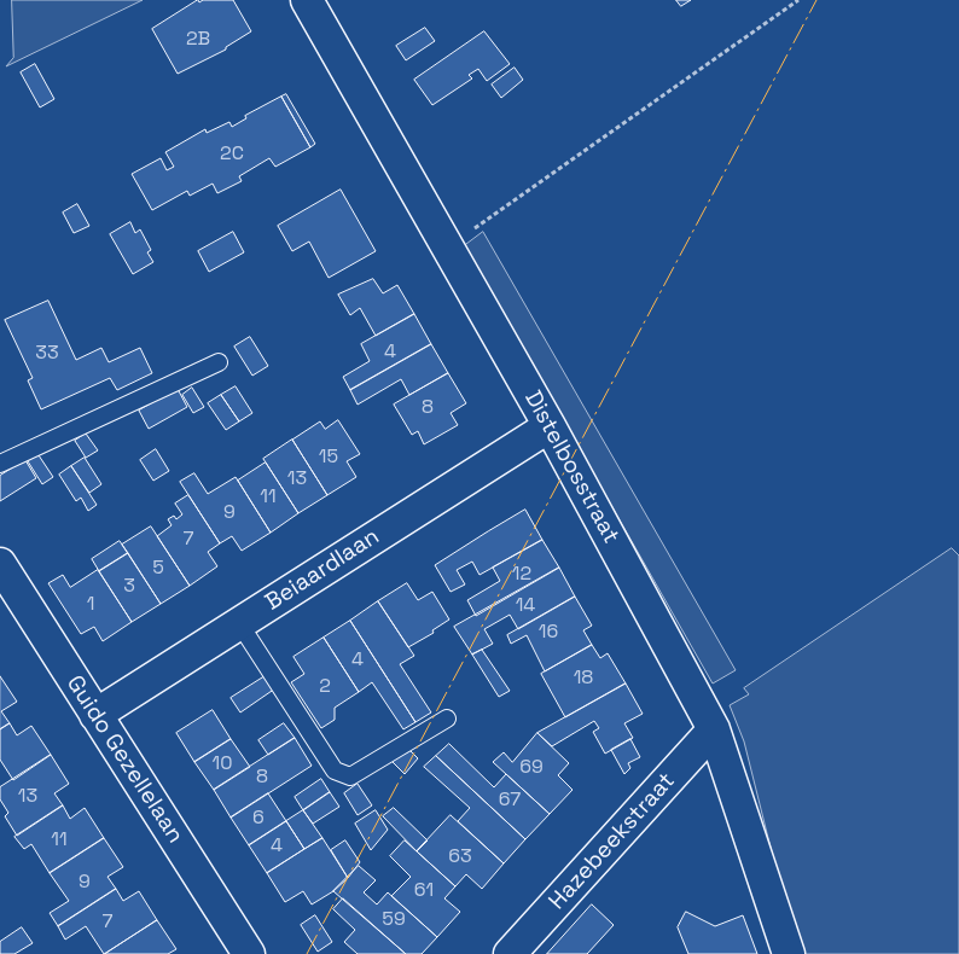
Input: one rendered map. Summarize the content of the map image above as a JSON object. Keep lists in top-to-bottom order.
{
  "streets": {
    "street": [
      "Distelbosstraat",
      "Beiaardlaan",
      "Guido Gezellelaan",
      "Hazebeekstraat"
    ]
  },
  "crossings": [
    ["Distelbosstraat", "Beiaardlaan"],
    ["Distelbosstraat", "Hazebeekstraat"],
    ["Beiaardlaan", "Guido Gezellelaan"]
  ],
  "house_numbers": [
    "2B",
    "2C",
    "4",
    "33",
    "8",
    "15",
    "13",
    "11",
    "9",
    "7",
    "5",
    "12",
    "3",
    "1",
    "14",
    "16",
    "4",
    "18",
    "2",
    "10",
    "69",
    "8",
    "13",
    "67",
    "6",
    "11",
    "4",
    "63",
    "9",
    "61",
    "59",
    "7"
  ]
}
